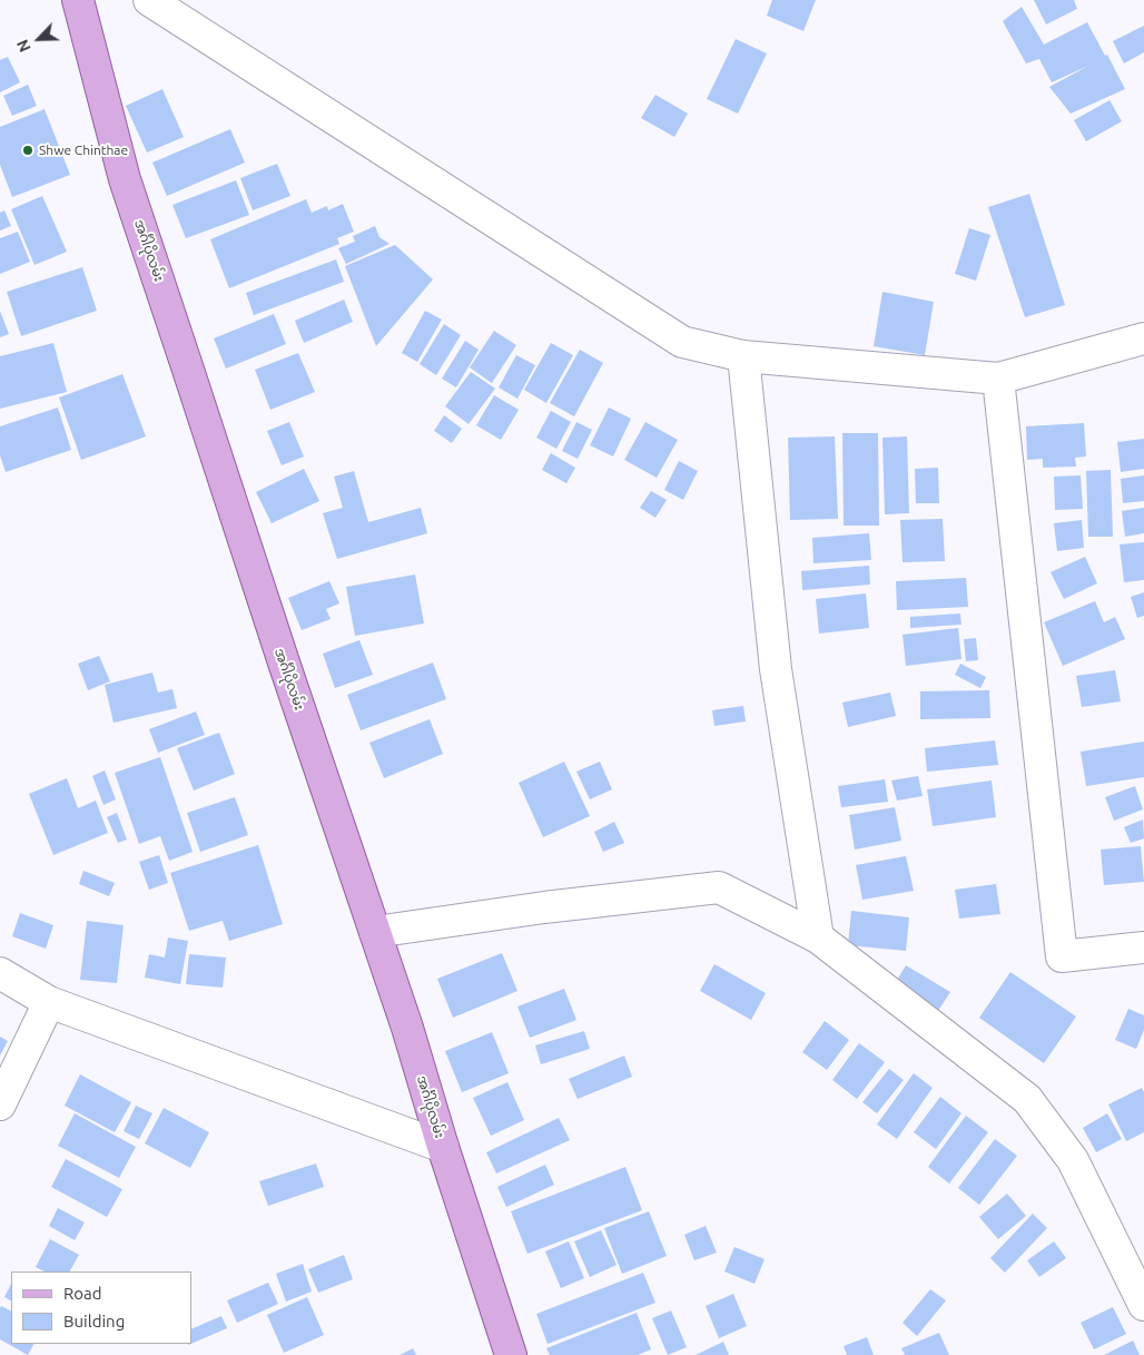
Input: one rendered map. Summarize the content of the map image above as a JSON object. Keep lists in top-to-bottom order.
{
  "streets": {
    "main road": ["အင်္ဂါပိုလမ်း"]
  },
  "places": ["Shwe Chinthae"],
  "legend": ["Road", "Building"],
  "north": "bottom left"
}
